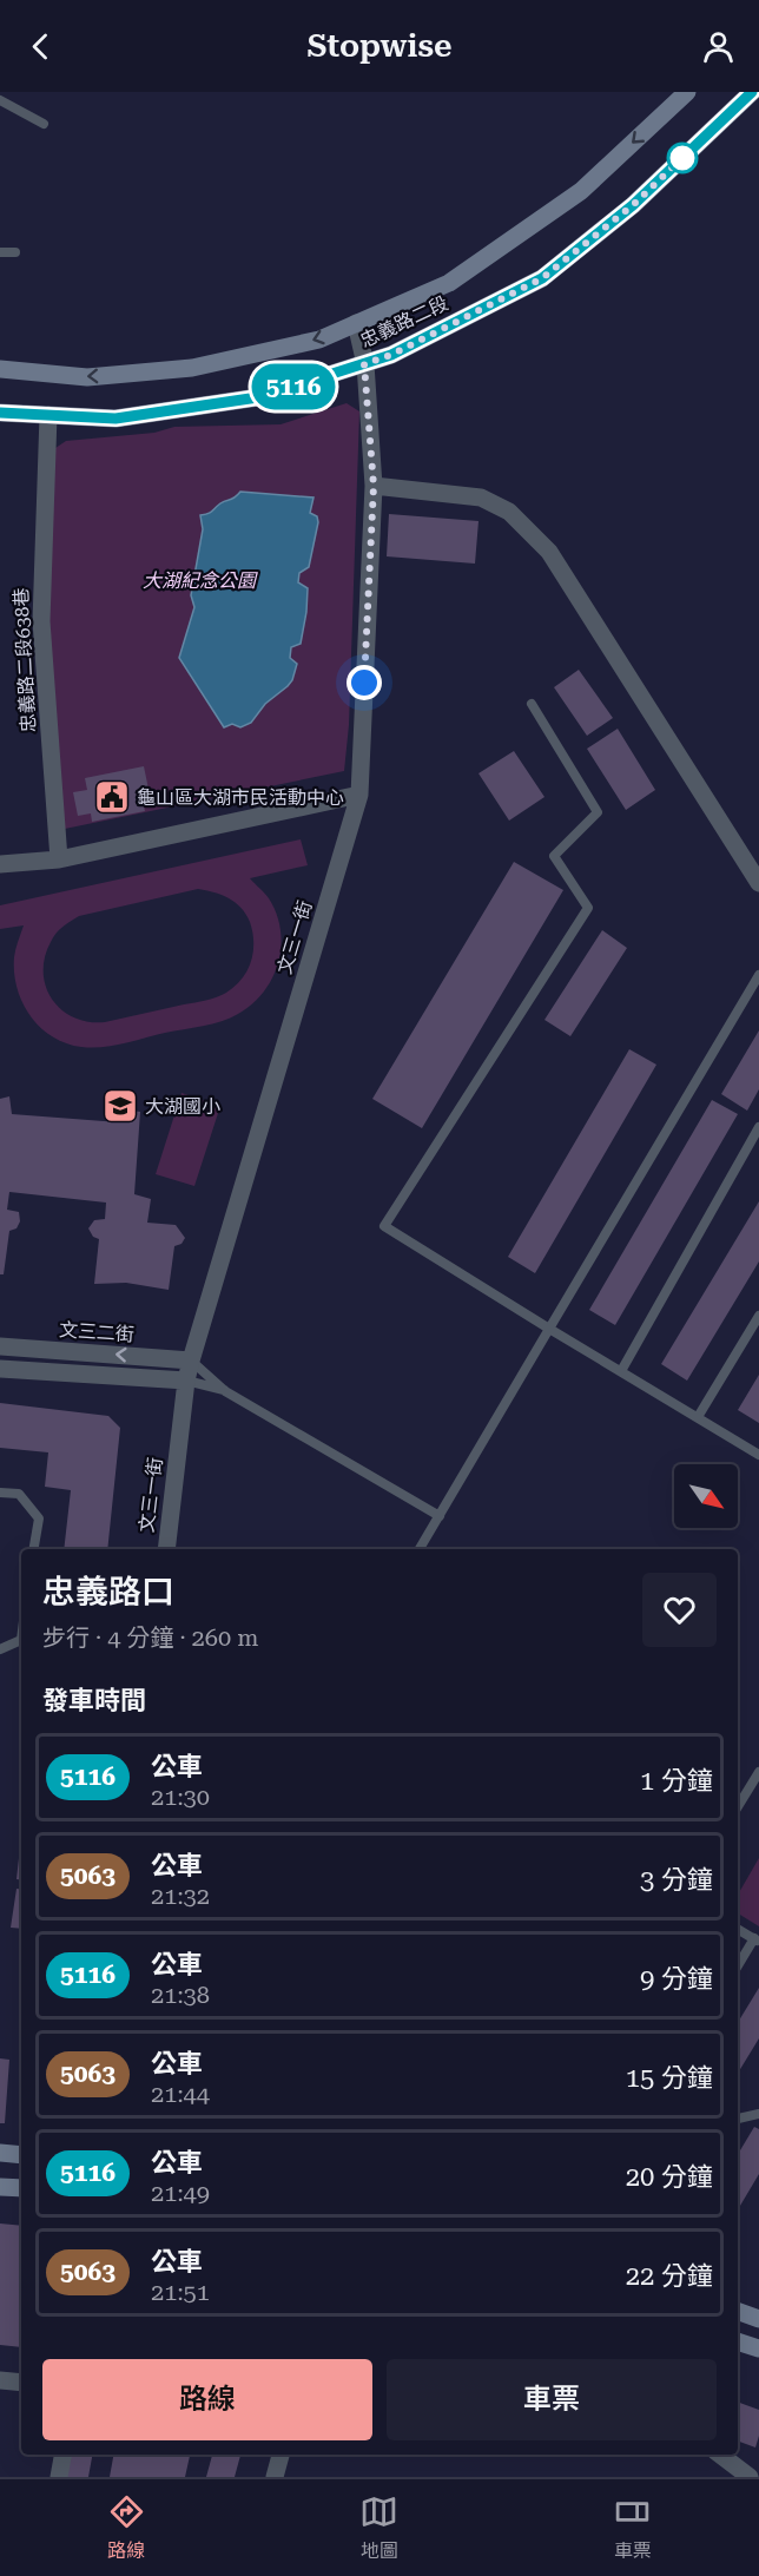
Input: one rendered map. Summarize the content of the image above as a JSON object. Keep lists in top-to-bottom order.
{
  "streets": {
    "street": [
      "忠義路二段",
      "忠義路二段638巷",
      "文三一街",
      "文三二街"
    ]
  },
  "crossings": [
    ["忠義路二段", "忠義路二段638巷"],
    ["忠義路二段", "文三一街"],
    ["文三一街", "文三二街"]
  ],
  "parks": ["大湖紀念公園"],
  "places": {
    "public building": ["龜山區大湖市民活動中心"],
    "school or university": ["大湖國小"]
  },
  "lines": ["bus line 5116"],
  "north": "bottom right",
  "page": {
    "header": "Stopwise",
    "on_map": "5116",
    "heading": [
      ["忠義路口", "步行 · 4 分鐘 · 260 m"],
      "發車時間"
    ],
    "list": [
      {
        "mark": "5116",
        "name": "公車",
        "note": "21:30",
        "value": "1 分鐘"
      },
      {
        "mark": "5063",
        "name": "公車",
        "note": "21:32",
        "value": "3 分鐘"
      },
      {
        "mark": "5116",
        "name": "公車",
        "note": "21:38",
        "value": "9 分鐘"
      },
      {
        "mark": "5063",
        "name": "公車",
        "note": "21:44",
        "value": "15 分鐘"
      },
      {
        "mark": "5116",
        "name": "公車",
        "note": "21:49",
        "value": "20 分鐘"
      },
      {
        "mark": "5063",
        "name": "公車",
        "note": "21:51",
        "value": "22 分鐘"
      }
    ],
    "buttons": ["路線", "車票"],
    "tabs": ["路線", "地圖", "車票"]
  }
}
